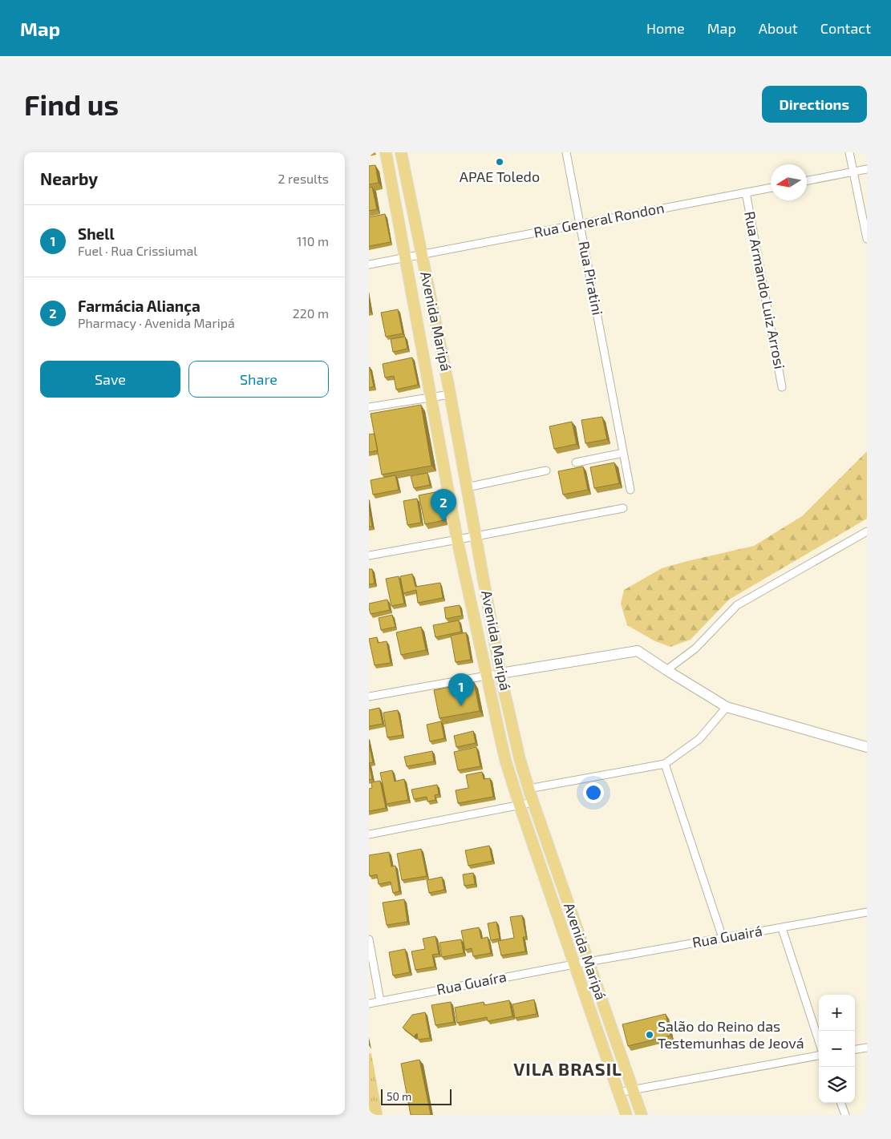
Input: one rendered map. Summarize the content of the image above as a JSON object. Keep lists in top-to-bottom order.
{
  "streets": {
    "main road": ["Avenida Maripá"],
    "street": [
      "Rua General Rondon",
      "Rua Piratini",
      "Rua Armando Luiz Arrosi",
      "Rua Guairá",
      "Rua Guaíra"
    ]
  },
  "crossings": [
    ["Rua General Rondon", "Rua Piratini"],
    ["Rua General Rondon", "Rua Armando Luiz Arrosi"],
    ["Rua General Rondon", "Avenida Maripá"],
    ["Avenida Maripá", "Rua Guairá"],
    ["Avenida Maripá", "Rua Guaíra"],
    ["Rua Guairá", "Rua Guaíra"]
  ],
  "districts": ["VILA BRASIL"],
  "places": ["APAE Toledo", "Salão do Reino das Testemunhas de Jeová"],
  "scale_bar": "50 m",
  "north": "left",
  "page": {
    "header": "Map",
    "nav": [
      "Home",
      "Map",
      "About",
      "Contact"
    ],
    "buttons": [
      "Directions",
      ["Save", "Share"]
    ],
    "title": "Find us",
    "heading": ["Nearby", "2 results"],
    "list": [
      {
        "mark": "1",
        "name": "Shell",
        "note": "Fuel · Rua Crissiumal",
        "value": "110 m"
      },
      {
        "mark": "2",
        "name": "Farmácia Aliança",
        "note": "Pharmacy · Avenida Maripá",
        "value": "220 m"
      }
    ],
    "pins": ["2", "1"],
    "map_buttons": ["+", "−"],
    "scale": "50 m"
  }
}
